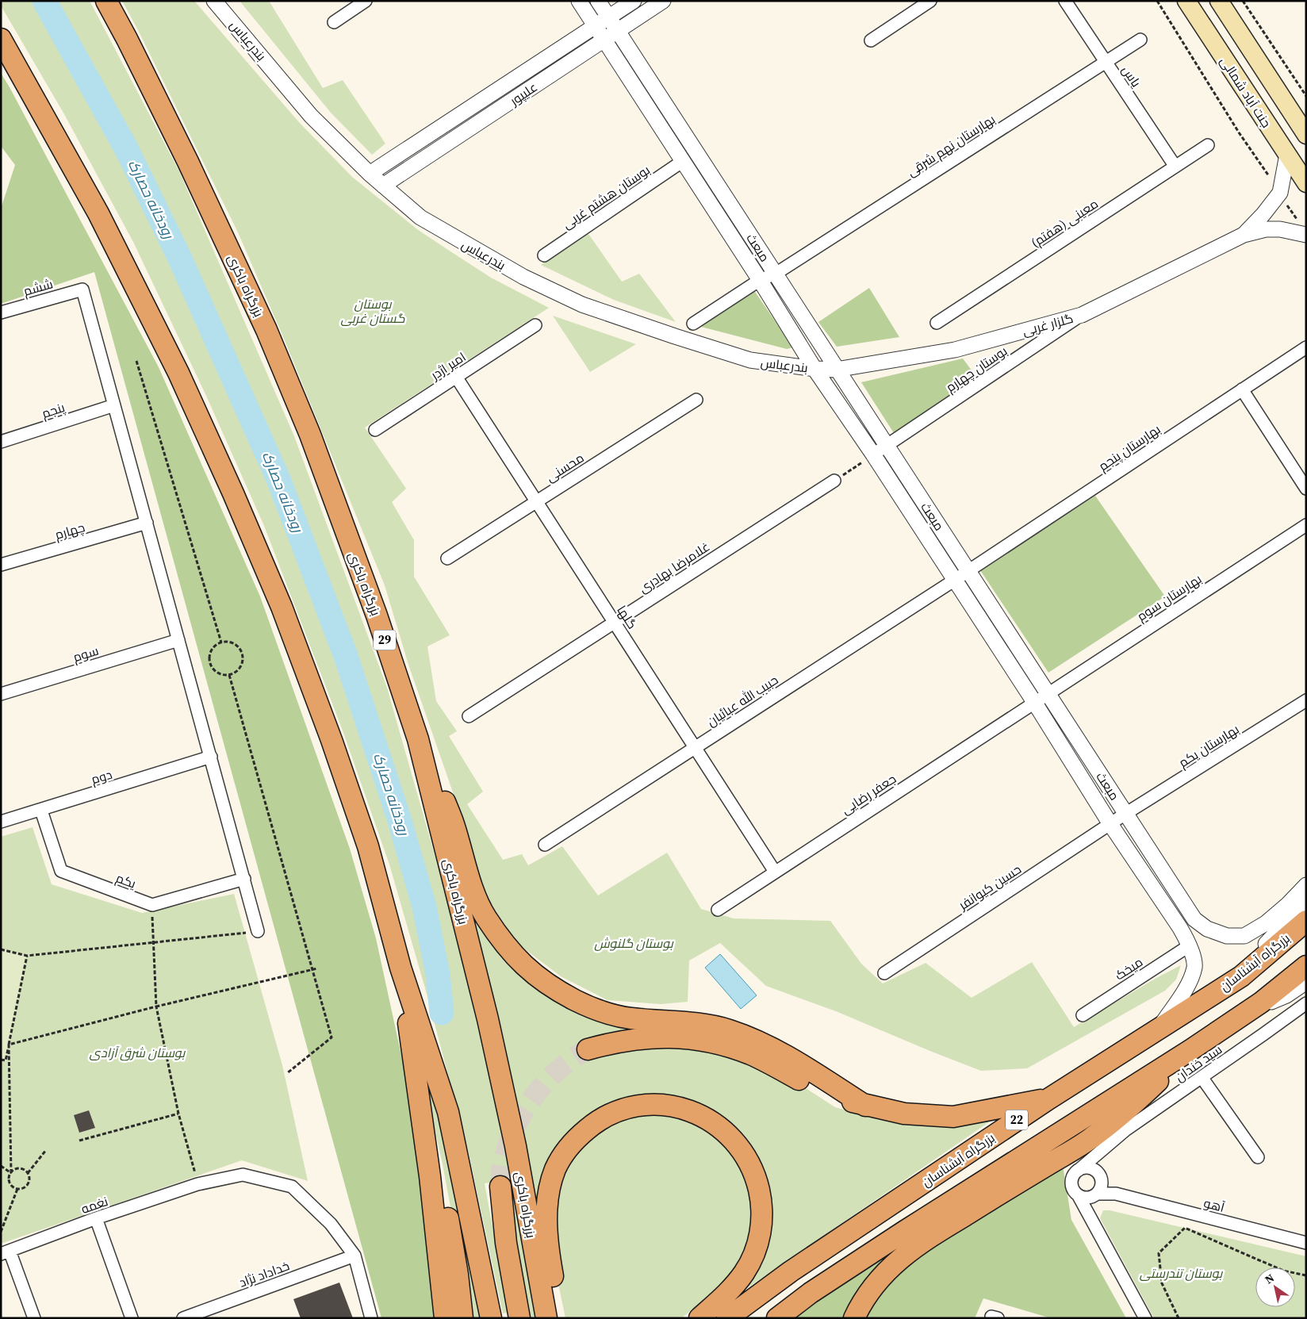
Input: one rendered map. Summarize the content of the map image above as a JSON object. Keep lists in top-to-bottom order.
{
  "streets": {
    "highway": [
      "بزرگراه باکری",
      "29",
      "بزرگراه آبشناسان",
      "22"
    ],
    "main road": ["جنت آباد شمالی"],
    "street": [
      "بندرعباس",
      "یاس",
      "علیپور",
      "بهارستان نهم شرقی",
      "بوستان هشتم غربی",
      "معینی (هفتم)",
      "مبعث",
      "ششم",
      "گلزار غربی",
      "امیر اژدر",
      "بوستان چهارم",
      "پنجم",
      "بهارستان پنجم",
      "محسنی",
      "چهارم",
      "غلامرضا بهادری",
      "بهارستان سوم",
      "گلها",
      "سوم",
      "حبیب الله عبائیان",
      "بهارستان یکم",
      "دوم",
      "جعفر رضایی",
      "یکم",
      "حسین کیوانفر",
      "میخک",
      "سید خندان",
      "نغمه",
      "آهو",
      "خداداد نژاد"
    ]
  },
  "crossings": [
    ["بندرعباس", "علیپور"],
    ["بندرعباس", "مبعث"],
    ["بندرعباس", "گلزار غربی"],
    ["یاس", "بهارستان نهم شرقی"],
    ["یاس", "معینی (هفتم)"],
    ["جنت آباد شمالی", "گلزار غربی"],
    ["علیپور", "مبعث"],
    ["بهارستان نهم شرقی", "مبعث"],
    ["بوستان هشتم غربی", "مبعث"],
    ["مبعث", "گلزار غربی"],
    ["مبعث", "بوستان چهارم"],
    ["مبعث", "بهارستان پنجم"],
    ["مبعث", "بهارستان سوم"],
    ["مبعث", "حبیب الله عبائیان"],
    ["مبعث", "بهارستان یکم"],
    ["مبعث", "جعفر رضایی"],
    ["مبعث", "حسین کیوانفر"],
    ["مبعث", "بزرگراه آبشناسان"],
    ["مبعث", "میخک"],
    ["ششم", "پنجم"],
    ["گلزار غربی", "بوستان چهارم"],
    ["امیر اژدر", "گلها"],
    ["بهارستان پنجم", "حبیب الله عبائیان"],
    ["محسنی", "گلها"],
    ["غلامرضا بهادری", "گلها"],
    ["بهارستان سوم", "جعفر رضایی"],
    ["گلها", "حبیب الله عبائیان"],
    ["گلها", "جعفر رضایی"],
    ["بهارستان یکم", "حسین کیوانفر"],
    ["دوم", "یکم"],
    ["نغمه", "خداداد نژاد"]
  ],
  "water": ["رودخانه حصارک"],
  "parks": [
    "بوستان گستان غربی",
    "بوستان گلنوش",
    "بوستان شرق آزادی",
    "بوستان تندرستی"
  ],
  "north": "top left"
}
